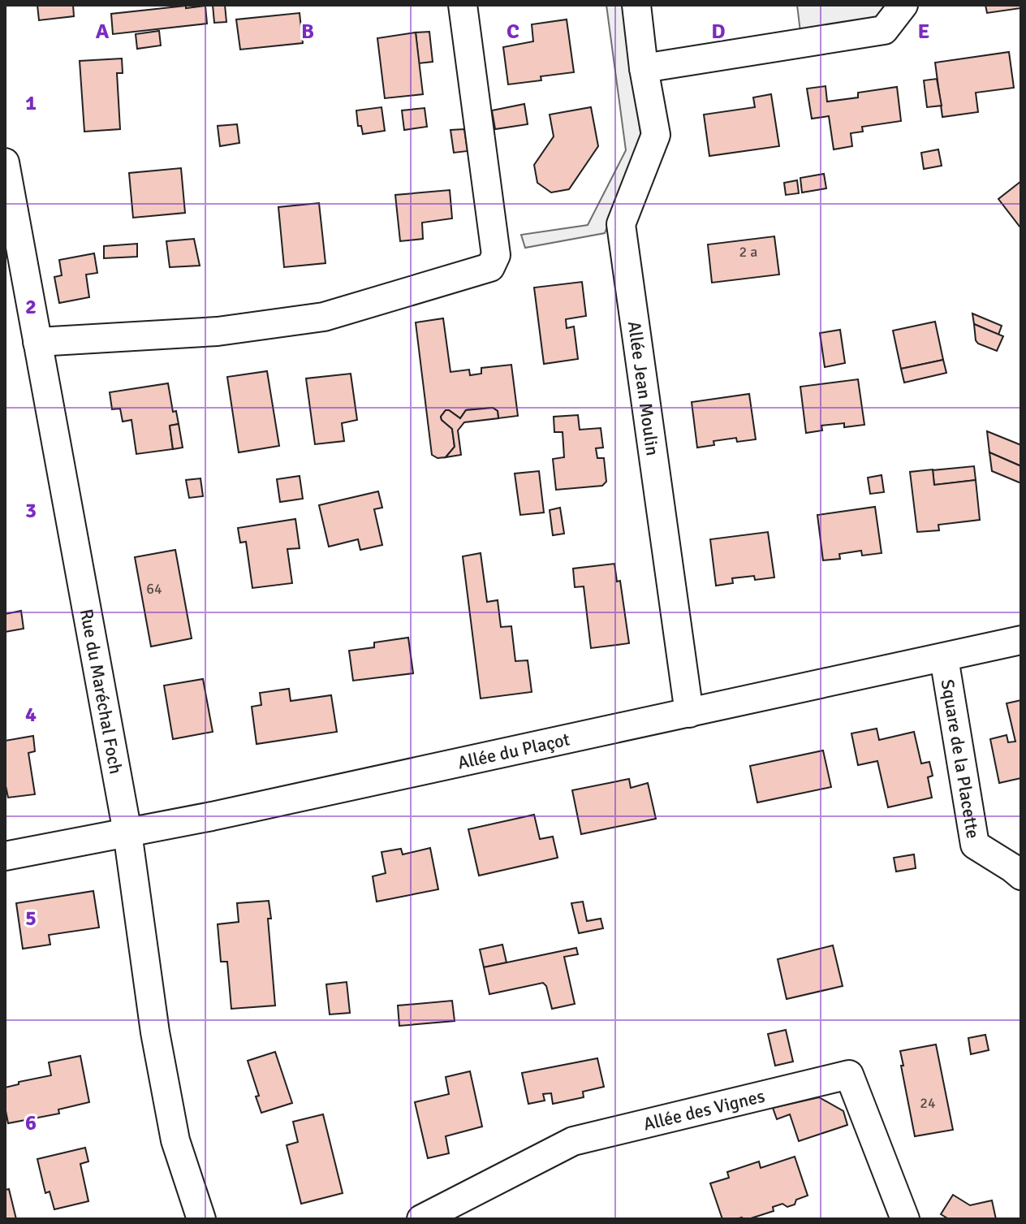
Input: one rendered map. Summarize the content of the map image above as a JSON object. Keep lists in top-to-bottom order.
{
  "streets": {
    "street": [
      "Allée Jean Moulin",
      "Rue du Maréchal Foch",
      "Allée du Plaçot",
      "Square de la Placette",
      "Allée des Vignes"
    ]
  },
  "crossings": [
    ["Allée Jean Moulin", "Allée du Plaçot"],
    ["Rue du Maréchal Foch", "Allée du Plaçot"],
    ["Allée du Plaçot", "Square de la Placette"]
  ],
  "house_numbers": ["2 a", "64", "24"],
  "grid": {
    "columns": [
      "A",
      "B",
      "C",
      "D",
      "E"
    ],
    "rows": [
      "1",
      "2",
      "3",
      "4",
      "5",
      "6"
    ]
  }
}
